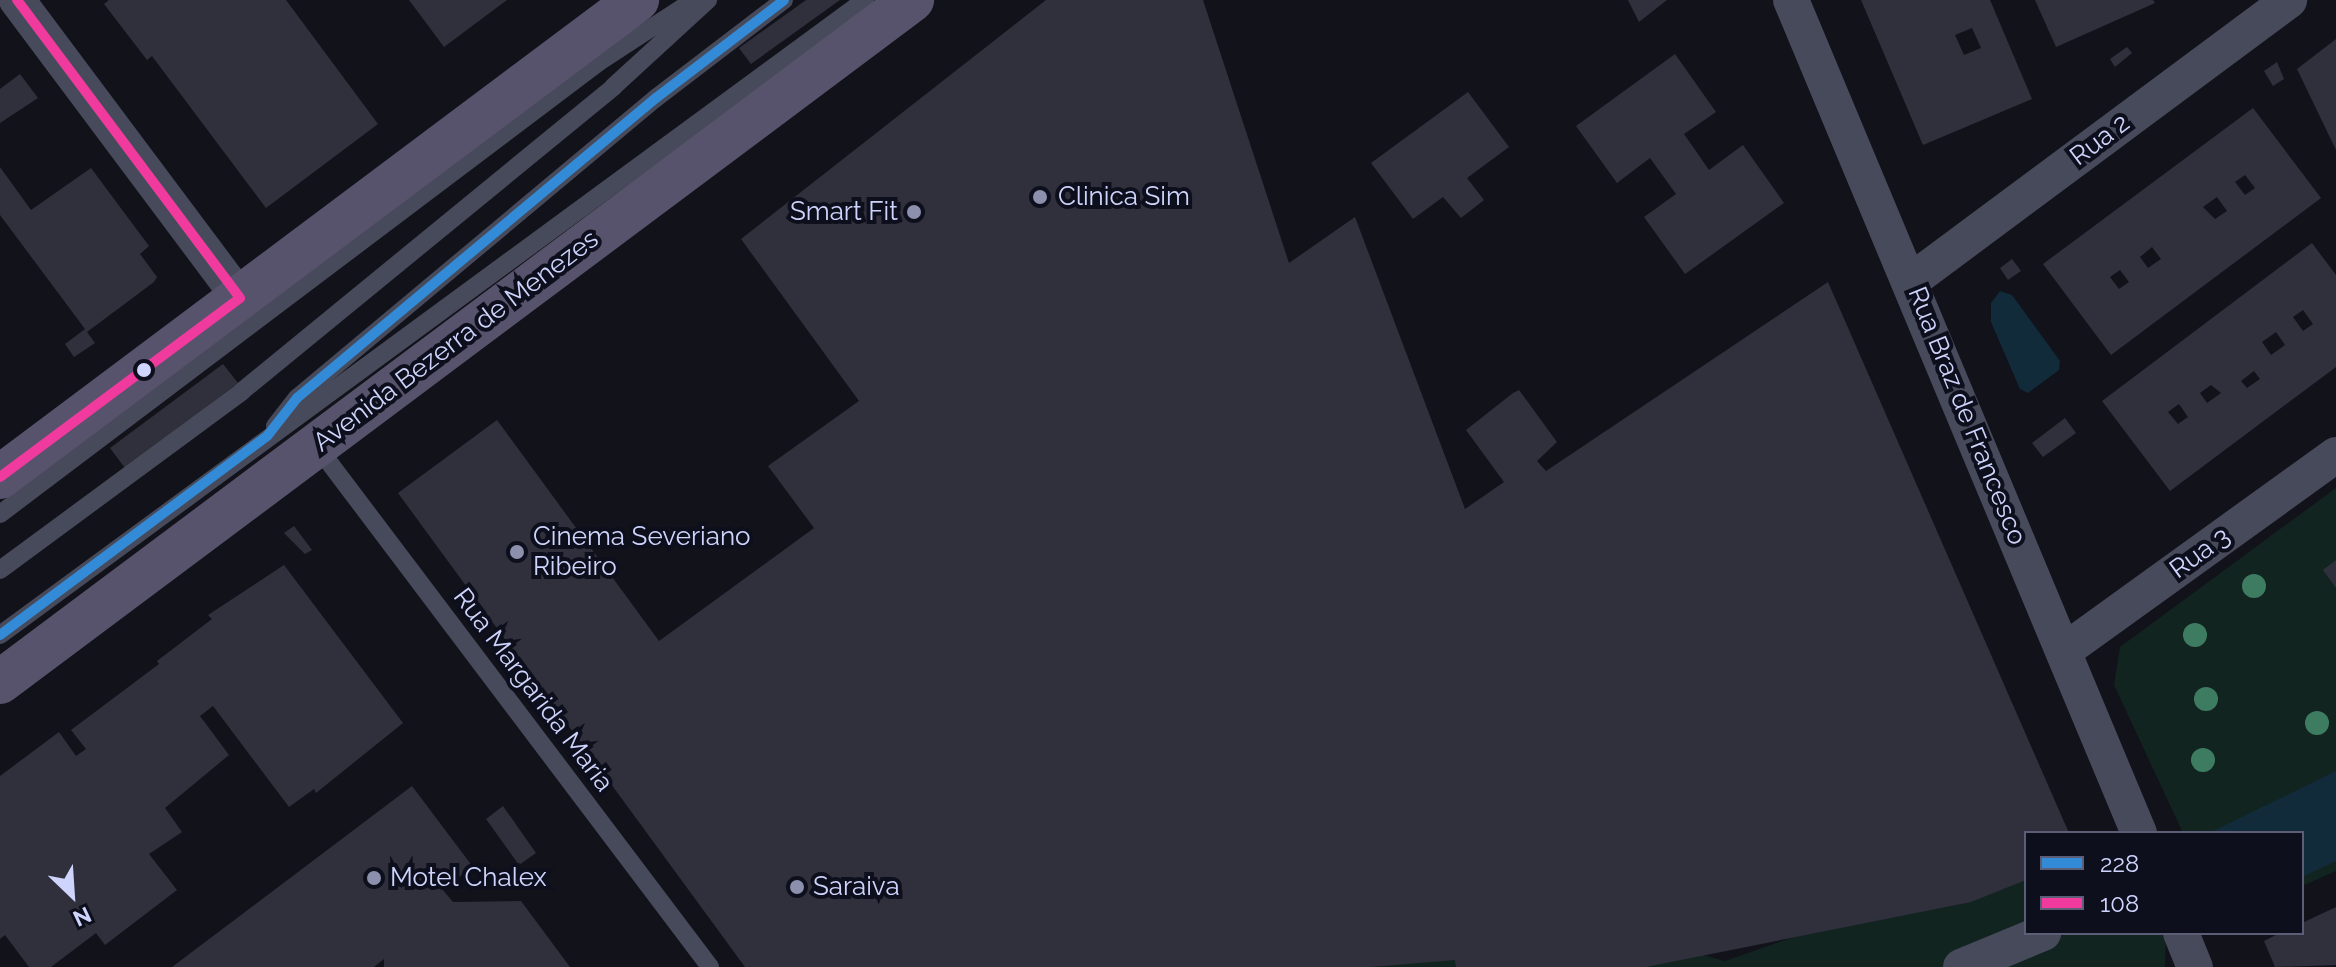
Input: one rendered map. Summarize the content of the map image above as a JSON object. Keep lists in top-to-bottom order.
{
  "streets": {
    "main road": ["Avenida Bezerra de Menezes"],
    "street": ["Rua 2", "Rua Braz de Francesco", "Rua 3"],
    "lane": ["Rua Margarida Maria"]
  },
  "crossings": [
    ["Rua 2", "Rua Braz de Francesco"],
    ["Avenida Bezerra de Menezes", "Rua Margarida Maria"],
    ["Rua Braz de Francesco", "Rua 3"]
  ],
  "places": [
    "Clinica Sim",
    "Smart Fit",
    "Cinema Severiano Ribeiro",
    "Motel Chalex",
    "Saraiva"
  ],
  "lines": ["transit line 228", "transit line 108"],
  "legend": ["228", "108"],
  "north": "bottom right"
}
